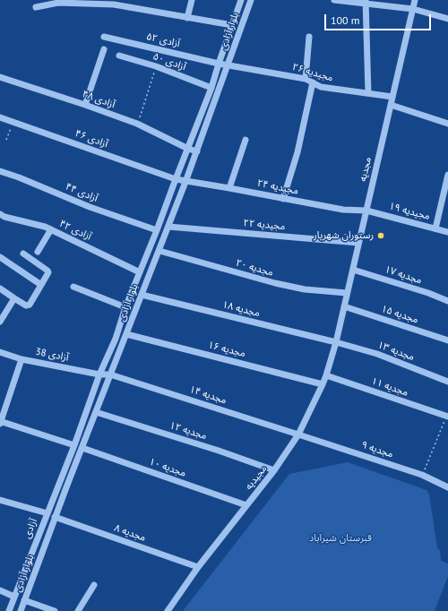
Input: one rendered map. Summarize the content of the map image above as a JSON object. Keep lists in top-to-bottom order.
{
  "streets": {
    "street": [
      "بلوار آزادی",
      "آزادی ۵۲",
      "آزادی ۵۰",
      "مجیدیه ۲۶",
      "آزادی ۴۸",
      "آزادی ۴۶",
      "مجدیه",
      "مجیدیه ۲۴",
      "آزادی ۴۴",
      "مجیدیه ۱۹",
      "مجیدیه ۲۲",
      "آزادی ۴۲",
      "مجدیه ۲۰",
      "مجدیه ۱۷",
      "مجدیه ۱۸",
      "مجدیه ۱۵",
      "مجدیه ۱۶",
      "مجدیه ۱۳",
      "آزادی 38",
      "مجدیه ۱۱",
      "مجدیه ۱۴",
      "مجدیه ۱۲",
      "مجدیه ۹",
      "مجدیه ۱۰",
      "مجیدیه",
      "آزادی",
      "مجدیه ۸"
    ]
  },
  "crossings": [
    ["بلوار آزادی", "آزادی ۵۲"],
    ["بلوار آزادی", "آزادی ۵۰"],
    ["بلوار آزادی", "مجیدیه ۲۶"],
    ["بلوار آزادی", "آزادی ۴۸"],
    ["بلوار آزادی", "آزادی ۴۶"],
    ["بلوار آزادی", "مجیدیه ۲۴"],
    ["بلوار آزادی", "آزادی ۴۴"],
    ["بلوار آزادی", "مجیدیه ۲۲"],
    ["بلوار آزادی", "آزادی ۴۲"],
    ["بلوار آزادی", "مجدیه ۲۰"],
    ["بلوار آزادی", "مجدیه ۱۸"],
    ["بلوار آزادی", "مجدیه ۱۶"],
    ["بلوار آزادی", "آزادی 38"],
    ["بلوار آزادی", "مجدیه ۱۴"],
    ["بلوار آزادی", "مجدیه ۱۲"],
    ["بلوار آزادی", "مجدیه ۱۰"],
    ["بلوار آزادی", "آزادی"],
    ["بلوار آزادی", "مجدیه ۸"],
    ["آزادی ۵۲", "مجیدیه ۲۶"],
    ["مجیدیه ۲۶", "مجدیه"],
    ["آزادی ۴۶", "مجیدیه ۲۴"],
    ["مجدیه", "مجیدیه ۲۴"],
    ["مجدیه", "مجیدیه ۱۹"],
    ["مجدیه", "مجیدیه ۲۲"],
    ["مجدیه", "مجدیه ۲۰"],
    ["مجدیه", "مجدیه ۱۷"],
    ["مجدیه", "مجدیه ۱۸"],
    ["مجدیه", "مجدیه ۱۵"],
    ["مجدیه", "مجدیه ۱۳"],
    ["مجدیه", "مجیدیه"],
    ["مجیدیه ۲۴", "مجیدیه ۱۹"],
    ["مجدیه ۱۸", "مجدیه ۱۳"],
    ["مجدیه ۱۸", "مجیدیه"],
    ["مجدیه ۱۶", "مجیدیه"],
    ["مجدیه ۱۳", "مجیدیه"],
    ["آزادی 38", "مجدیه ۱۴"],
    ["مجدیه ۱۱", "مجیدیه"],
    ["مجدیه ۱۴", "مجدیه ۹"],
    ["مجدیه ۱۴", "مجیدیه"],
    ["مجدیه ۱۲", "مجیدیه"],
    ["مجدیه ۹", "مجیدیه"],
    ["مجدیه ۱۰", "مجیدیه"],
    ["مجیدیه", "مجدیه ۸"]
  ],
  "parks": ["قبرستان شیرآباد"],
  "places": ["رستوران شهریار"],
  "scale_bar": "100 m"
}
